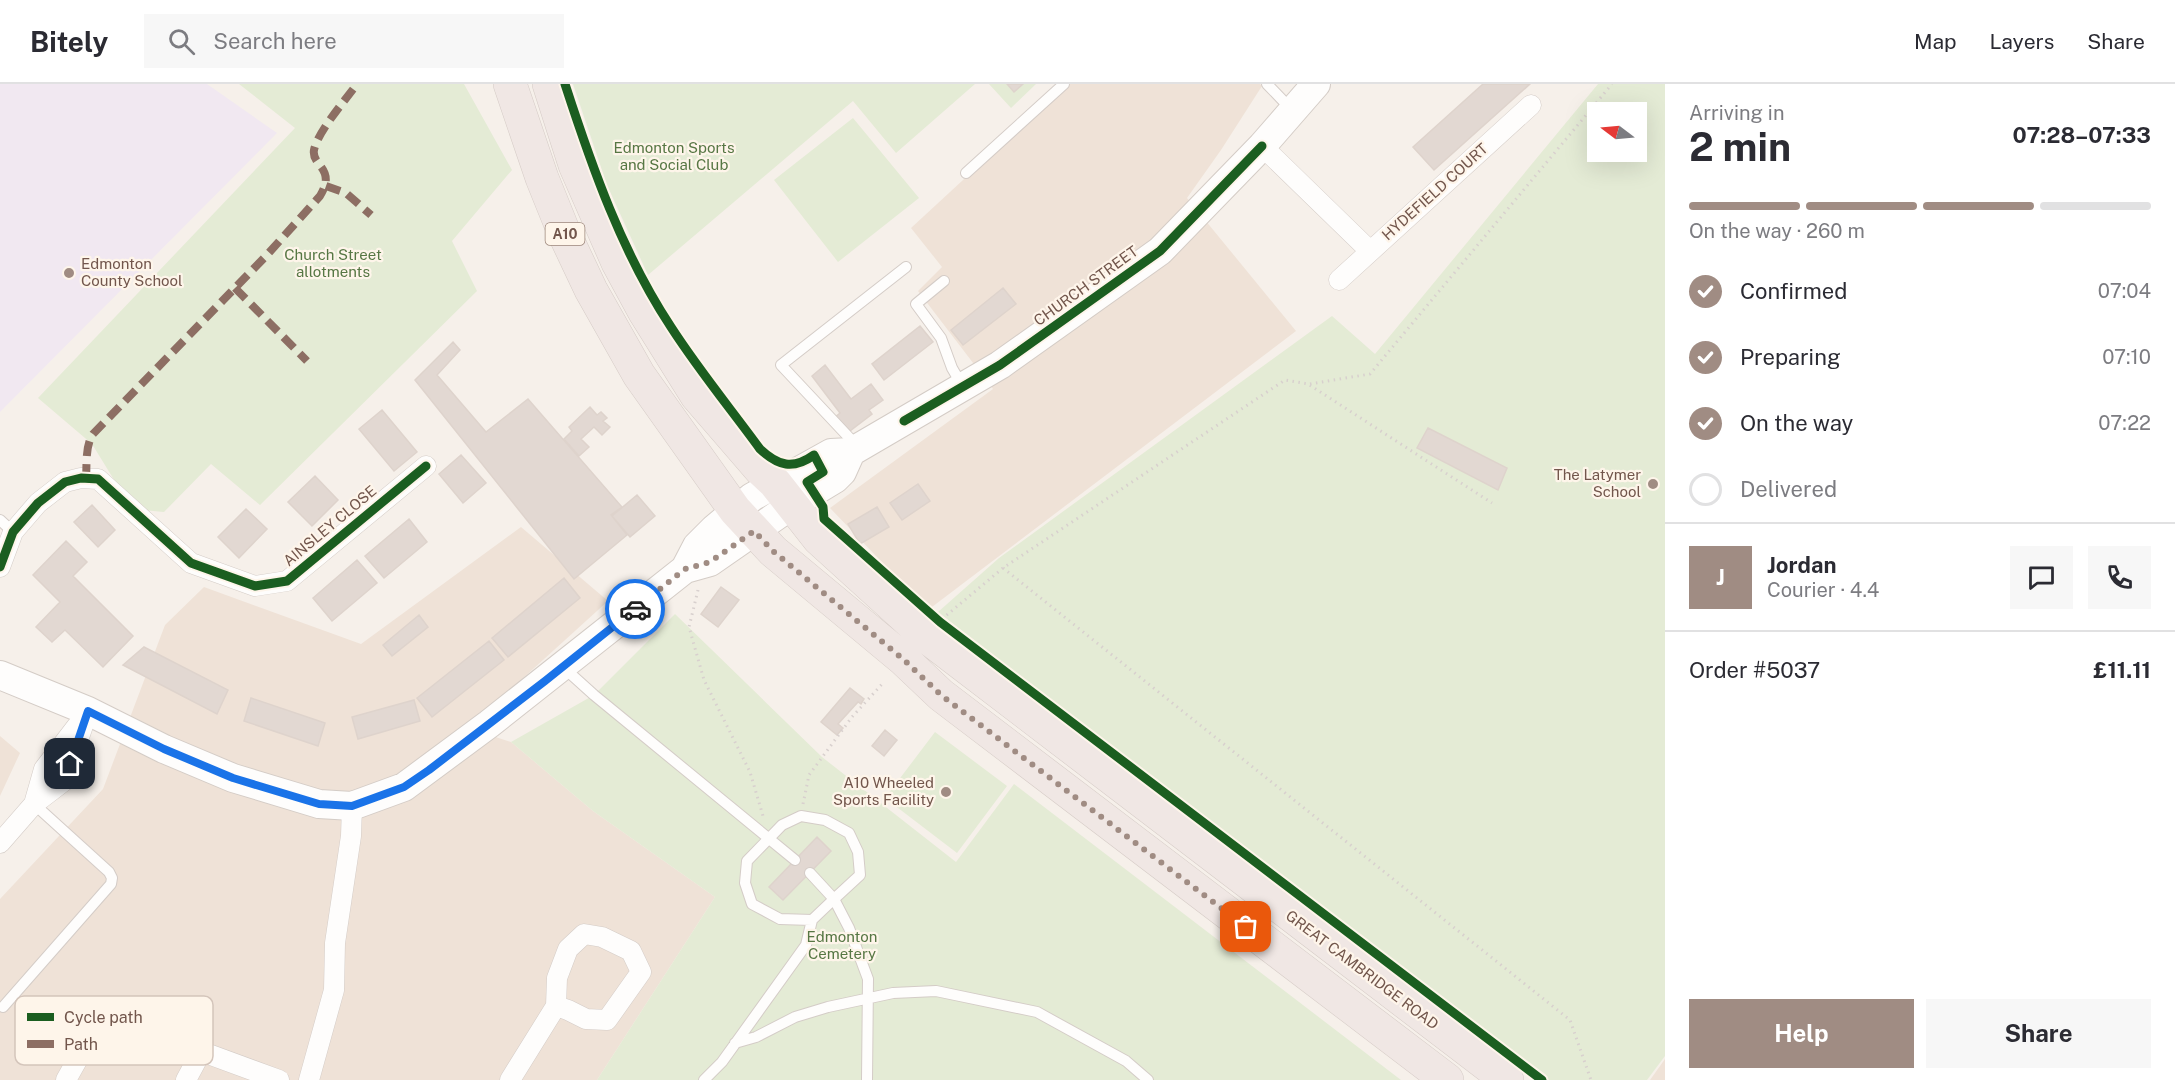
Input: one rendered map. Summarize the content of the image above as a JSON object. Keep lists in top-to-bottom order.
{
  "streets": {
    "highway": ["A10", "GREAT CAMBRIDGE ROAD"],
    "main road": ["CHURCH STREET"],
    "street": ["HYDEFIELD COURT", "AINSLEY CLOSE"]
  },
  "crossings": [
    ["HYDEFIELD COURT", "CHURCH STREET"],
    ["A10", "GREAT CAMBRIDGE ROAD"]
  ],
  "parks": ["Edmonton Sports and Social Club", "Church Street allotments", "Edmonton Cemetery"],
  "places": ["Edmonton County School", "The Latymer School", "A10 Wheeled Sports Facility"],
  "legend": ["Cycle path", "Path"],
  "north": "left",
  "page": {
    "header": "Bitely",
    "search": "Search here",
    "nav": ["Map", "Layers", "Share"],
    "heading": ["2 min", "Arriving in", "07:28–07:33"],
    "panel": [
      "Jordan",
      "Courier · 4.4",
      "Order #5037",
      "£11.11"
    ],
    "bar": "On the way · 260 m",
    "list": [
      ["Confirmed", "07:04"],
      ["Preparing", "07:10"],
      ["On the way", "07:22"],
      "Delivered"
    ],
    "round": "J",
    "buttons": ["Help", "Share"]
  }
}
